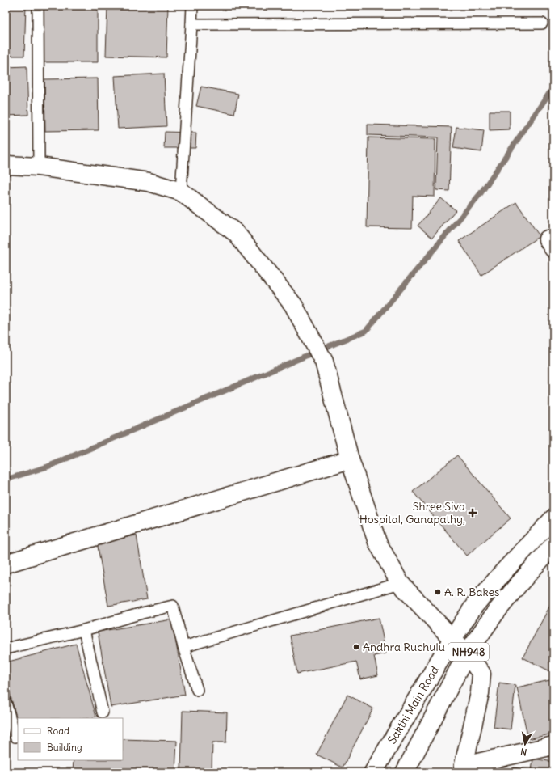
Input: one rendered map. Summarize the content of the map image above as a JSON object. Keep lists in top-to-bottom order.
{
  "streets": {
    "main road": ["NH948", "Sakthi Main Road"]
  },
  "places": {
    "health": ["Shree Siva Hospital, Ganapathy,"],
    "other": ["A. R. Bakes", "Andhra Ruchulu"]
  },
  "legend": ["Road", "Building"],
  "north": "bottom"
}
